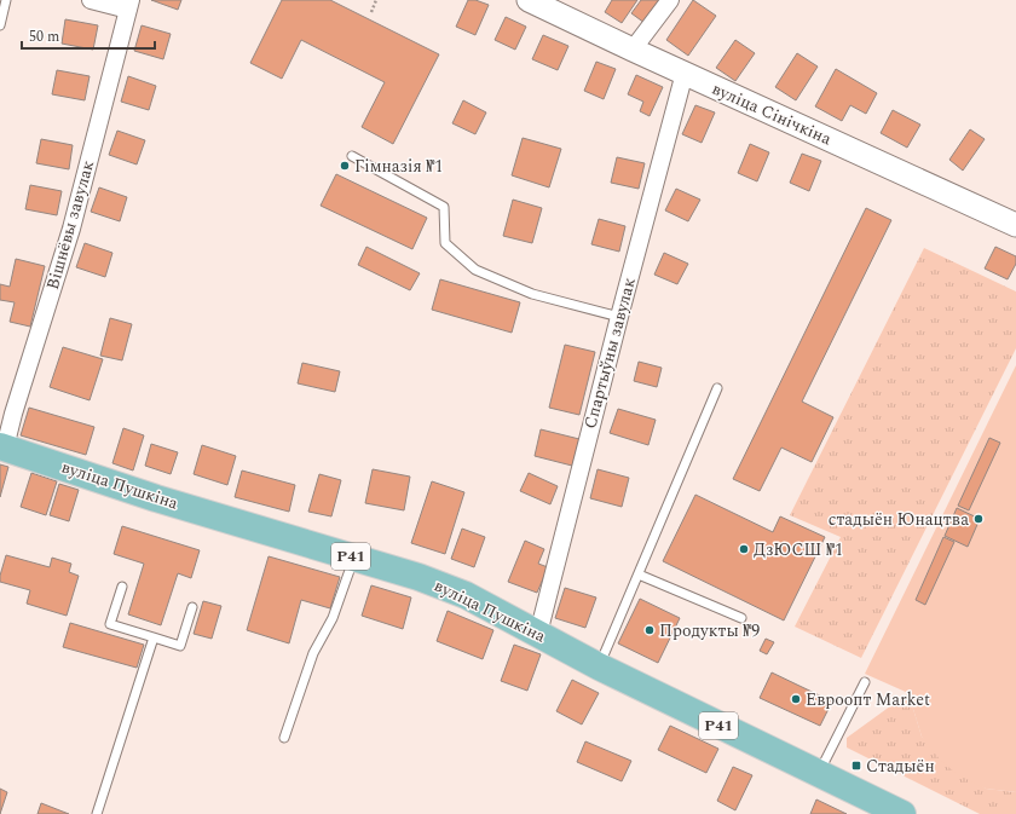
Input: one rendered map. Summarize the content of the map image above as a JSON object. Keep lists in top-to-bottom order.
{
  "streets": {
    "main road": ["вуліца Пушкіна", "Р41"],
    "street": ["вуліца Сінічкіна", "Вішнёвы завулак", "Спартыўны завулак"]
  },
  "crossings": [
    ["вуліца Сінічкіна", "Спартыўны завулак"],
    ["Вішнёвы завулак", "вуліца Пушкіна"],
    ["Спартыўны завулак", "вуліца Пушкіна"]
  ],
  "places": {
    "other": [
      "Гімназія №1",
      "стадыён Юнацтва",
      "ДзЮСШ №1",
      "Продукты №9",
      "Евроопт Market"
    ],
    "transit": ["Стадыён"]
  },
  "scale_bar": "50 m"
}
